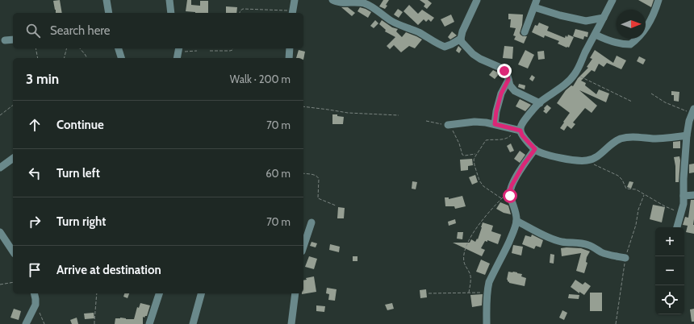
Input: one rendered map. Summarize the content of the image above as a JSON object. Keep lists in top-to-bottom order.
{
  "north": "right",
  "page": {
    "search": "Search here",
    "heading": ["3 min", "Walk · 200 m"],
    "list": [
      ["Continue", "70 m"],
      ["Turn left", "60 m"],
      ["Turn right", "70 m"],
      "Arrive at destination"
    ],
    "map_buttons": ["+", "−"]
  }
}
